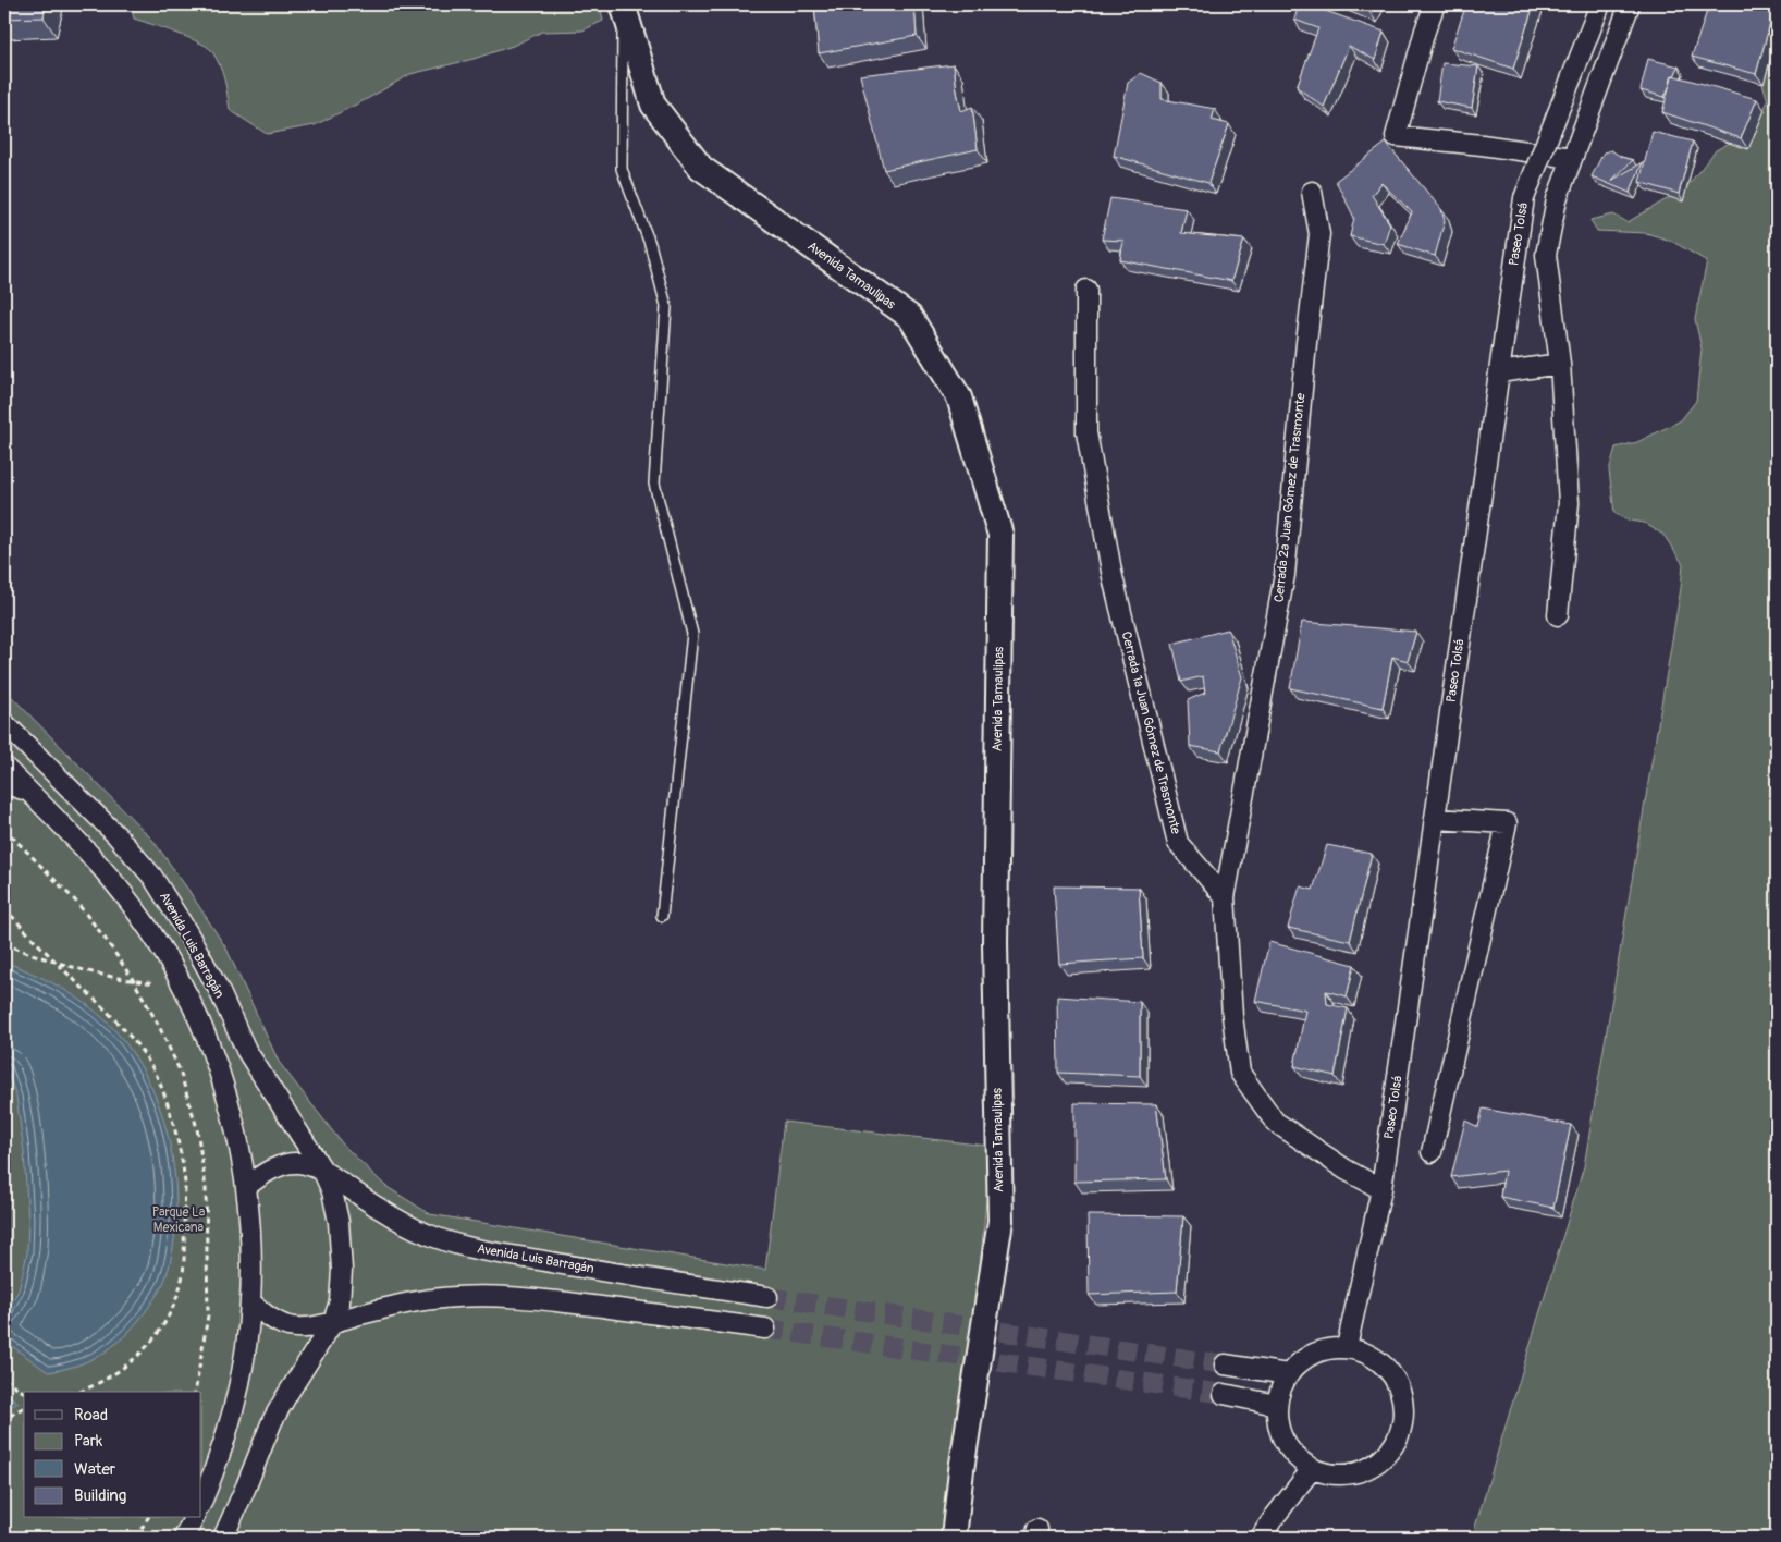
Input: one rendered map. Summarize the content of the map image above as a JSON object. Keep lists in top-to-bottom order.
{
  "streets": {
    "street": [
      "Paseo Tolsá",
      "Avenida Tamaulipas",
      "Cerrada 2ª Juan Gómez de Trasmonte",
      "Cerrada 1ª Juan Gómez de Trasmonte",
      "Avenida Luis Barragán"
    ]
  },
  "crossings": [
    ["Cerrada 2ª Juan Gómez de Trasmonte", "Cerrada 1ª Juan Gómez de Trasmonte"]
  ],
  "parks": ["Parque La Mexicana"],
  "legend": [
    "Road",
    "Park",
    "Water",
    "Building"
  ]
}
